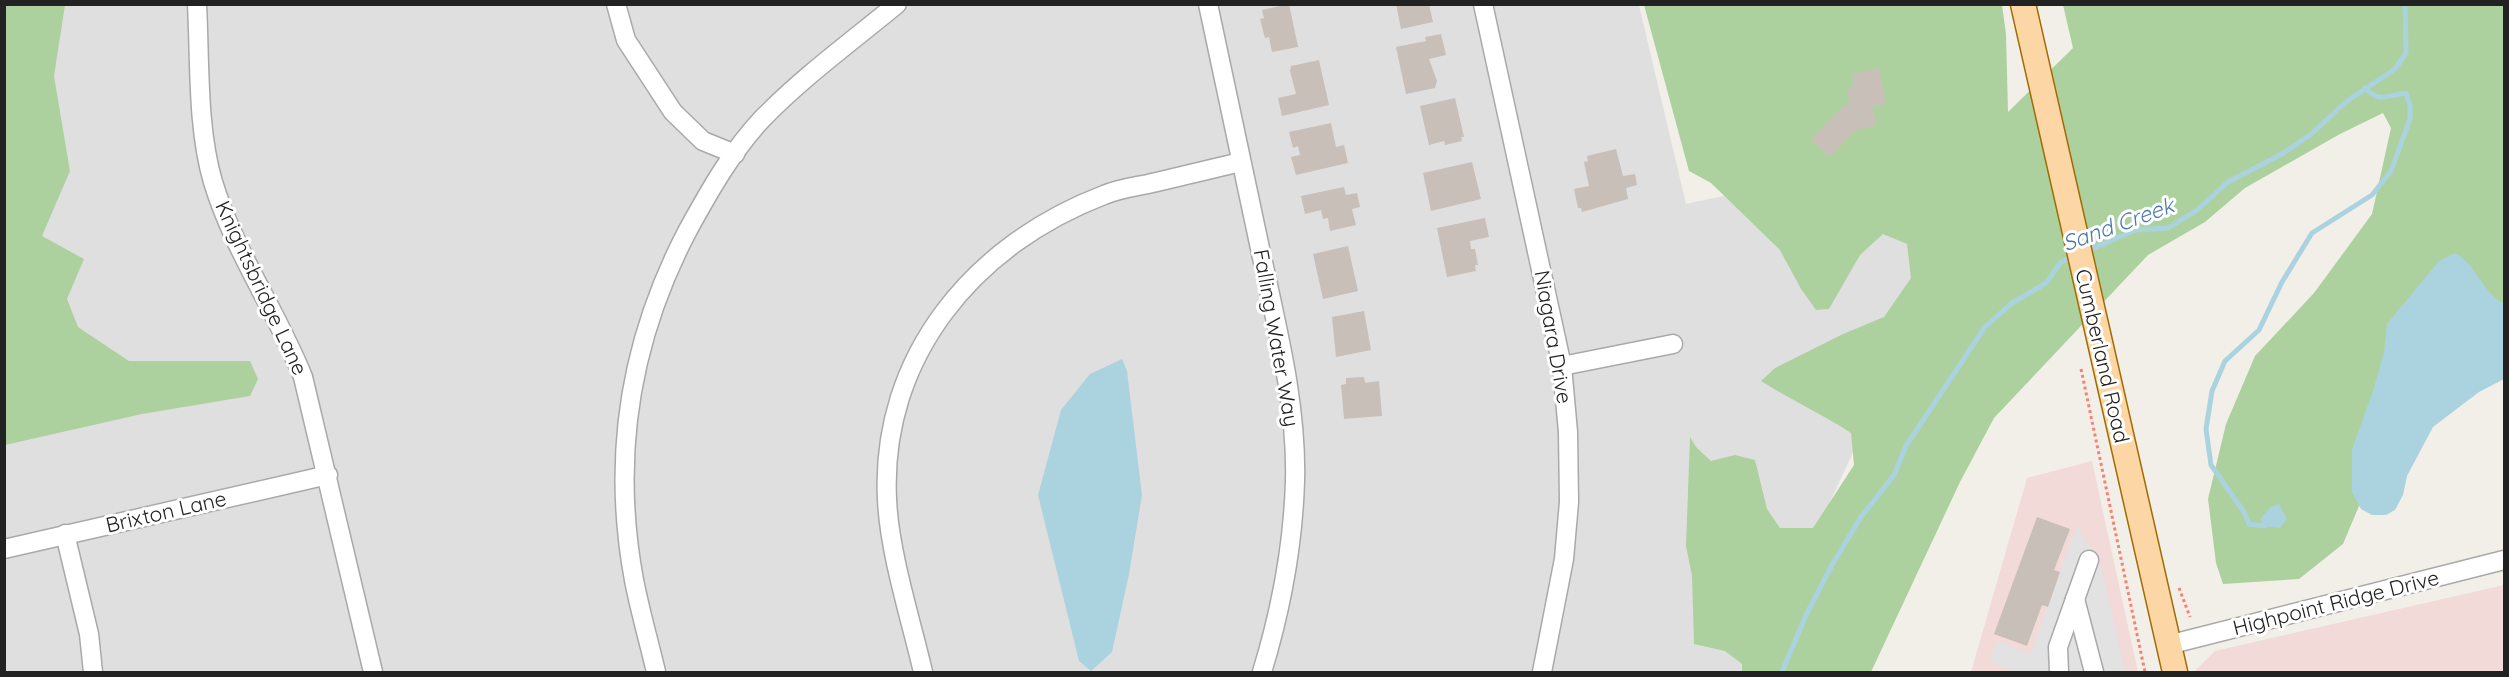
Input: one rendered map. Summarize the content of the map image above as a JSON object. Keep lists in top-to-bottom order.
{
  "streets": {
    "main road": ["Cumberland Road"],
    "street": [
      "Knightsbridge Lane",
      "Niagara Drive",
      "Falling Water Way",
      "Brixton Lane",
      "Highpoint Ridge Drive"
    ]
  },
  "crossings": [
    ["Knightsbridge Lane", "Brixton Lane"],
    ["Cumberland Road", "Highpoint Ridge Drive"]
  ],
  "water": ["Sand Creek"]
}
